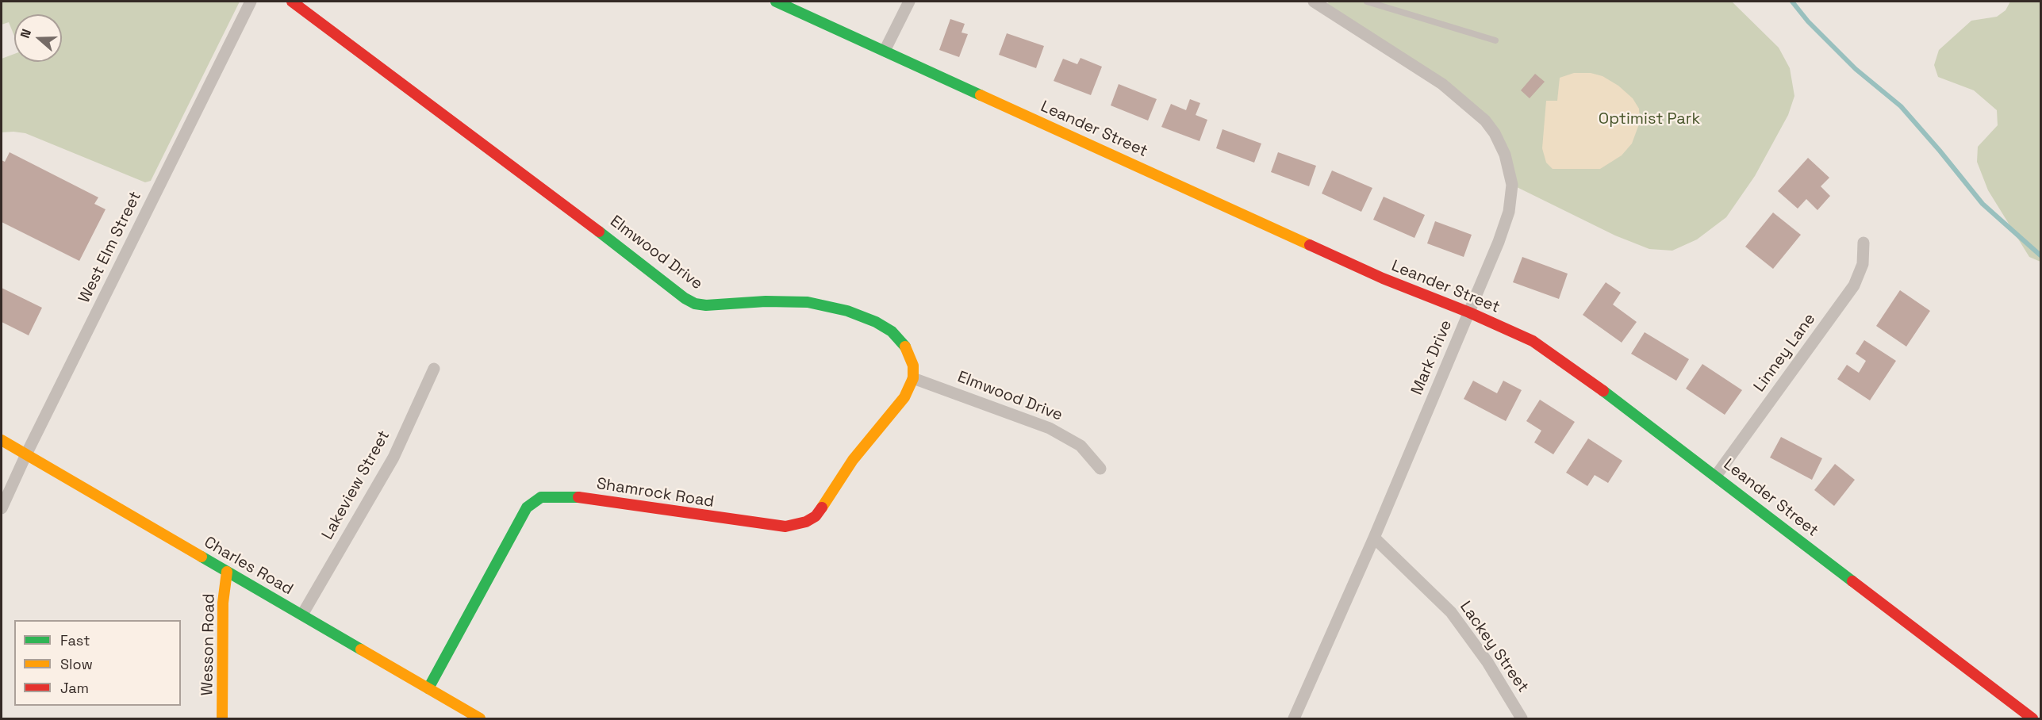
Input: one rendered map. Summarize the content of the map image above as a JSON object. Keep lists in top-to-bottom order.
{
  "streets": {
    "street": [
      "Leander Street",
      "West Elm Street",
      "Elmwood Drive",
      "Linney Lane",
      "Mark Drive",
      "Lakeview Street",
      "Shamrock Road",
      "Charles Road",
      "Wesson Road",
      "Lackey Street"
    ]
  },
  "crossings": [
    ["Leander Street", "Linney Lane"],
    ["Leander Street", "Mark Drive"],
    ["West Elm Street", "Charles Road"],
    ["Elmwood Drive", "Shamrock Road"],
    ["Mark Drive", "Lackey Street"],
    ["Lakeview Street", "Charles Road"],
    ["Shamrock Road", "Charles Road"],
    ["Charles Road", "Wesson Road"]
  ],
  "parks": ["Optimist Park"],
  "legend": ["Fast", "Slow", "Jam"],
  "north": "left"
}
